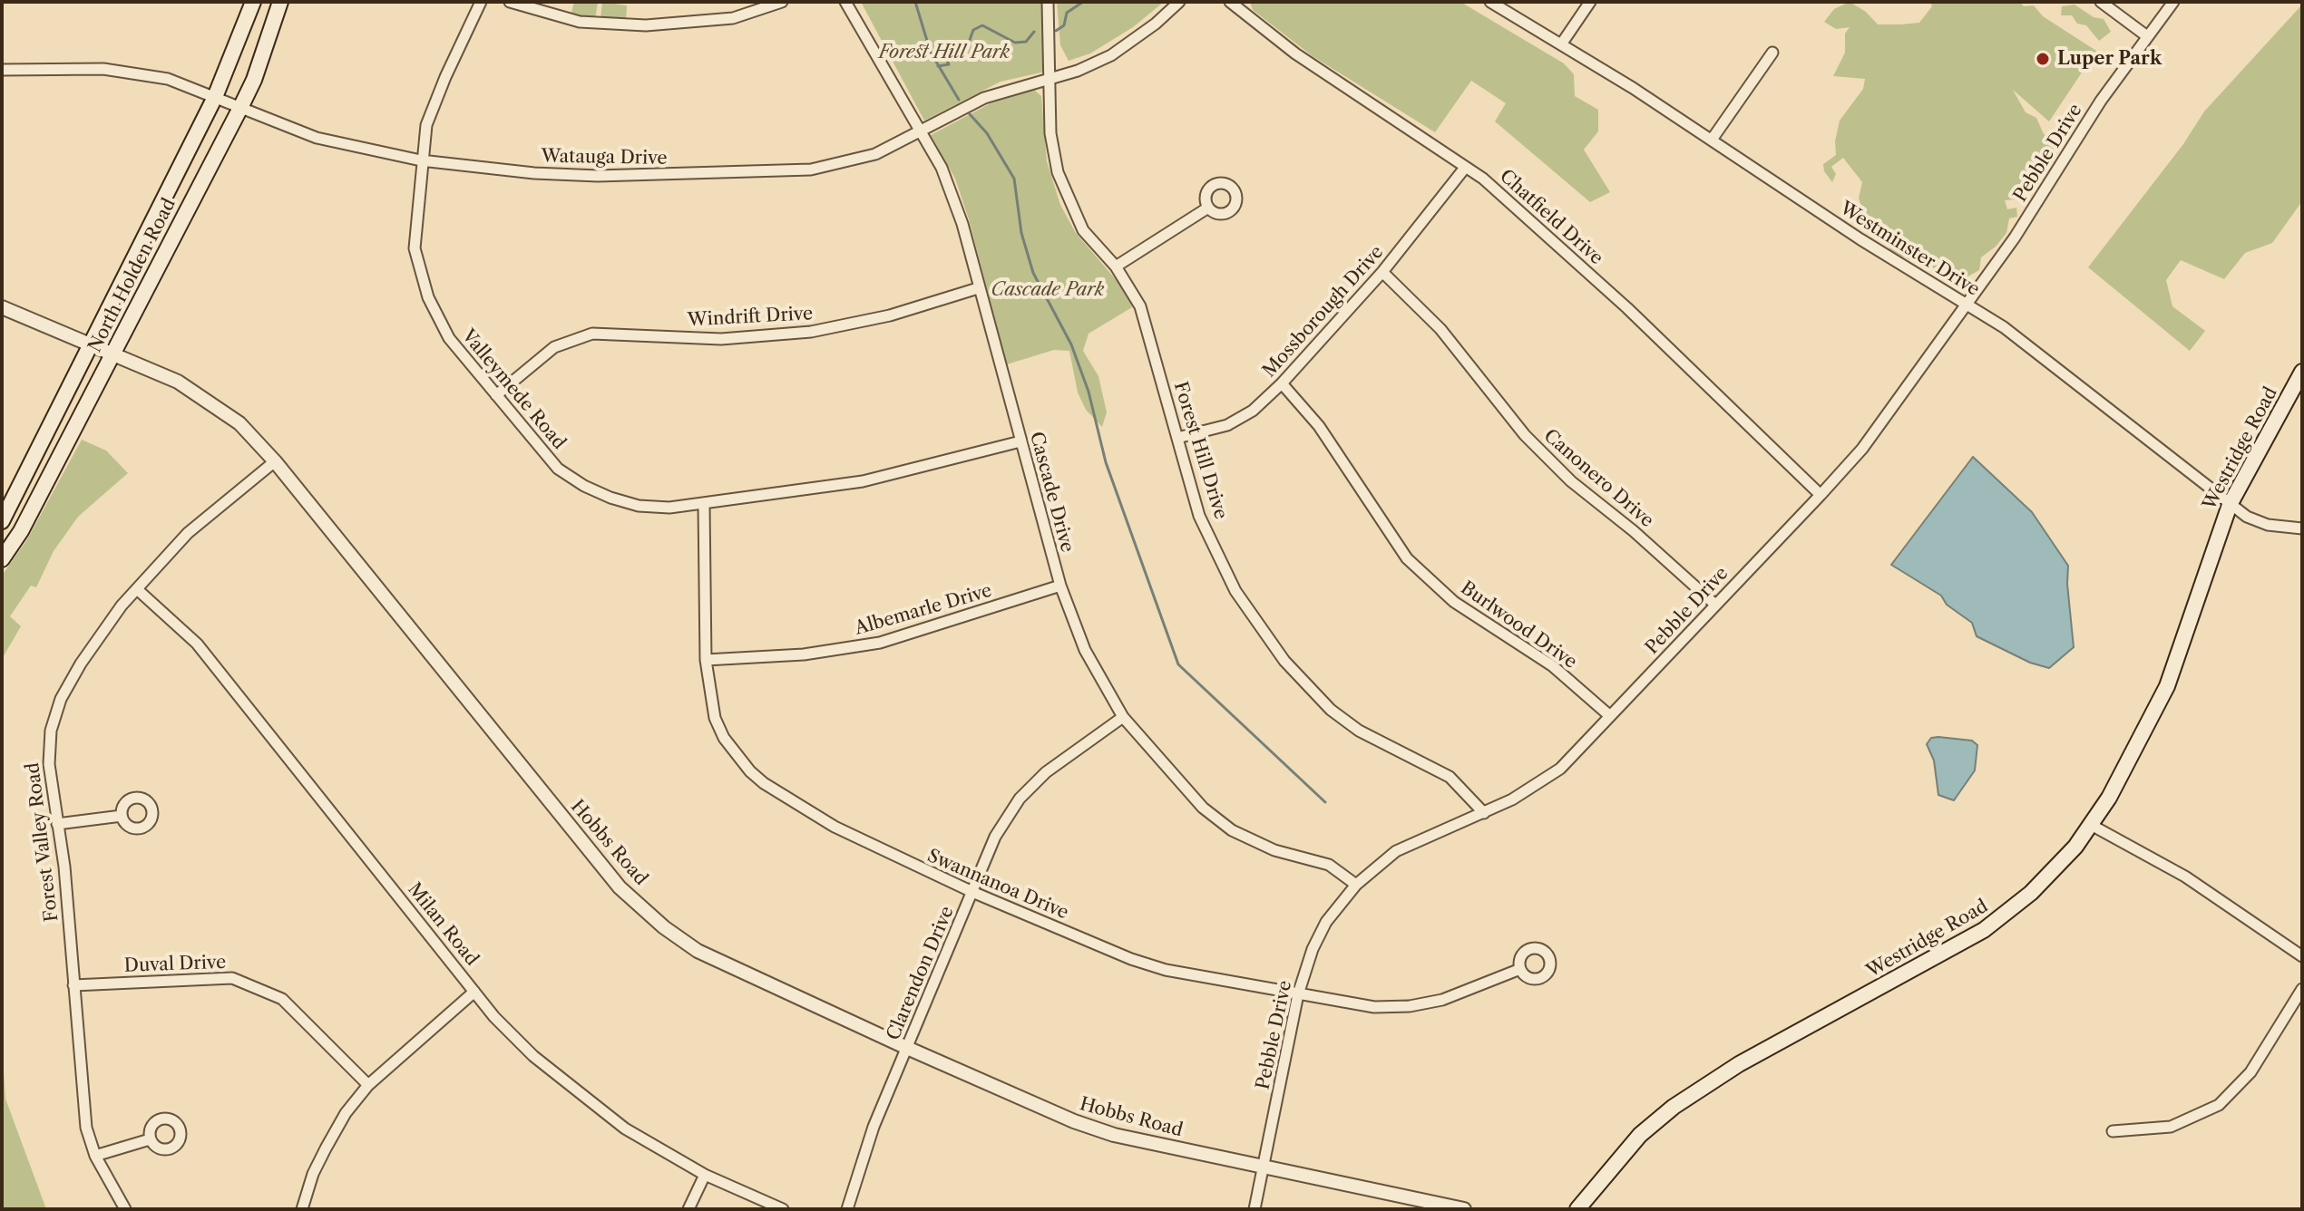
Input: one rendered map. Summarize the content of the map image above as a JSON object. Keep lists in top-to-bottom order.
{
  "streets": {
    "main road": ["North Holden Road", "Westridge Road"],
    "street": [
      "Pebble Drive",
      "Watauga Drive",
      "Chatfield Drive",
      "Westminster Drive",
      "Mossborough Drive",
      "Windrift Drive",
      "Valleymede Road",
      "Forest Hill Drive",
      "Canonero Drive",
      "Cascade Drive",
      "Albemarle Drive",
      "Burlwood Drive",
      "Forest Valley Road",
      "Hobbs Road",
      "Swannanoa Drive",
      "Milan Road",
      "Duval Drive",
      "Clarendon Drive"
    ]
  },
  "crossings": [
    ["Pebble Drive", "Chatfield Drive"],
    ["Pebble Drive", "Westminster Drive"],
    ["Pebble Drive", "Forest Hill Drive"],
    ["Pebble Drive", "Canonero Drive"],
    ["Pebble Drive", "Cascade Drive"],
    ["Pebble Drive", "Burlwood Drive"],
    ["Pebble Drive", "Hobbs Road"],
    ["Pebble Drive", "Swannanoa Drive"],
    ["Watauga Drive", "North Holden Road"],
    ["Watauga Drive", "Valleymede Road"],
    ["Watauga Drive", "Forest Hill Drive"],
    ["Watauga Drive", "Cascade Drive"],
    ["Chatfield Drive", "Mossborough Drive"],
    ["Westminster Drive", "Westridge Road"],
    ["North Holden Road", "Hobbs Road"],
    ["Mossborough Drive", "Forest Hill Drive"],
    ["Mossborough Drive", "Canonero Drive"],
    ["Mossborough Drive", "Burlwood Drive"],
    ["Windrift Drive", "Valleymede Road"],
    ["Windrift Drive", "Cascade Drive"],
    ["Valleymede Road", "Cascade Drive"],
    ["Valleymede Road", "Swannanoa Drive"],
    ["Cascade Drive", "Albemarle Drive"],
    ["Cascade Drive", "Clarendon Drive"],
    ["Albemarle Drive", "Swannanoa Drive"],
    ["Forest Valley Road", "Hobbs Road"],
    ["Forest Valley Road", "Milan Road"],
    ["Forest Valley Road", "Duval Drive"],
    ["Hobbs Road", "Clarendon Drive"],
    ["Swannanoa Drive", "Clarendon Drive"]
  ],
  "parks": ["Forest Hill Park", "Cascade Park"],
  "places": ["Luper Park"]
}
